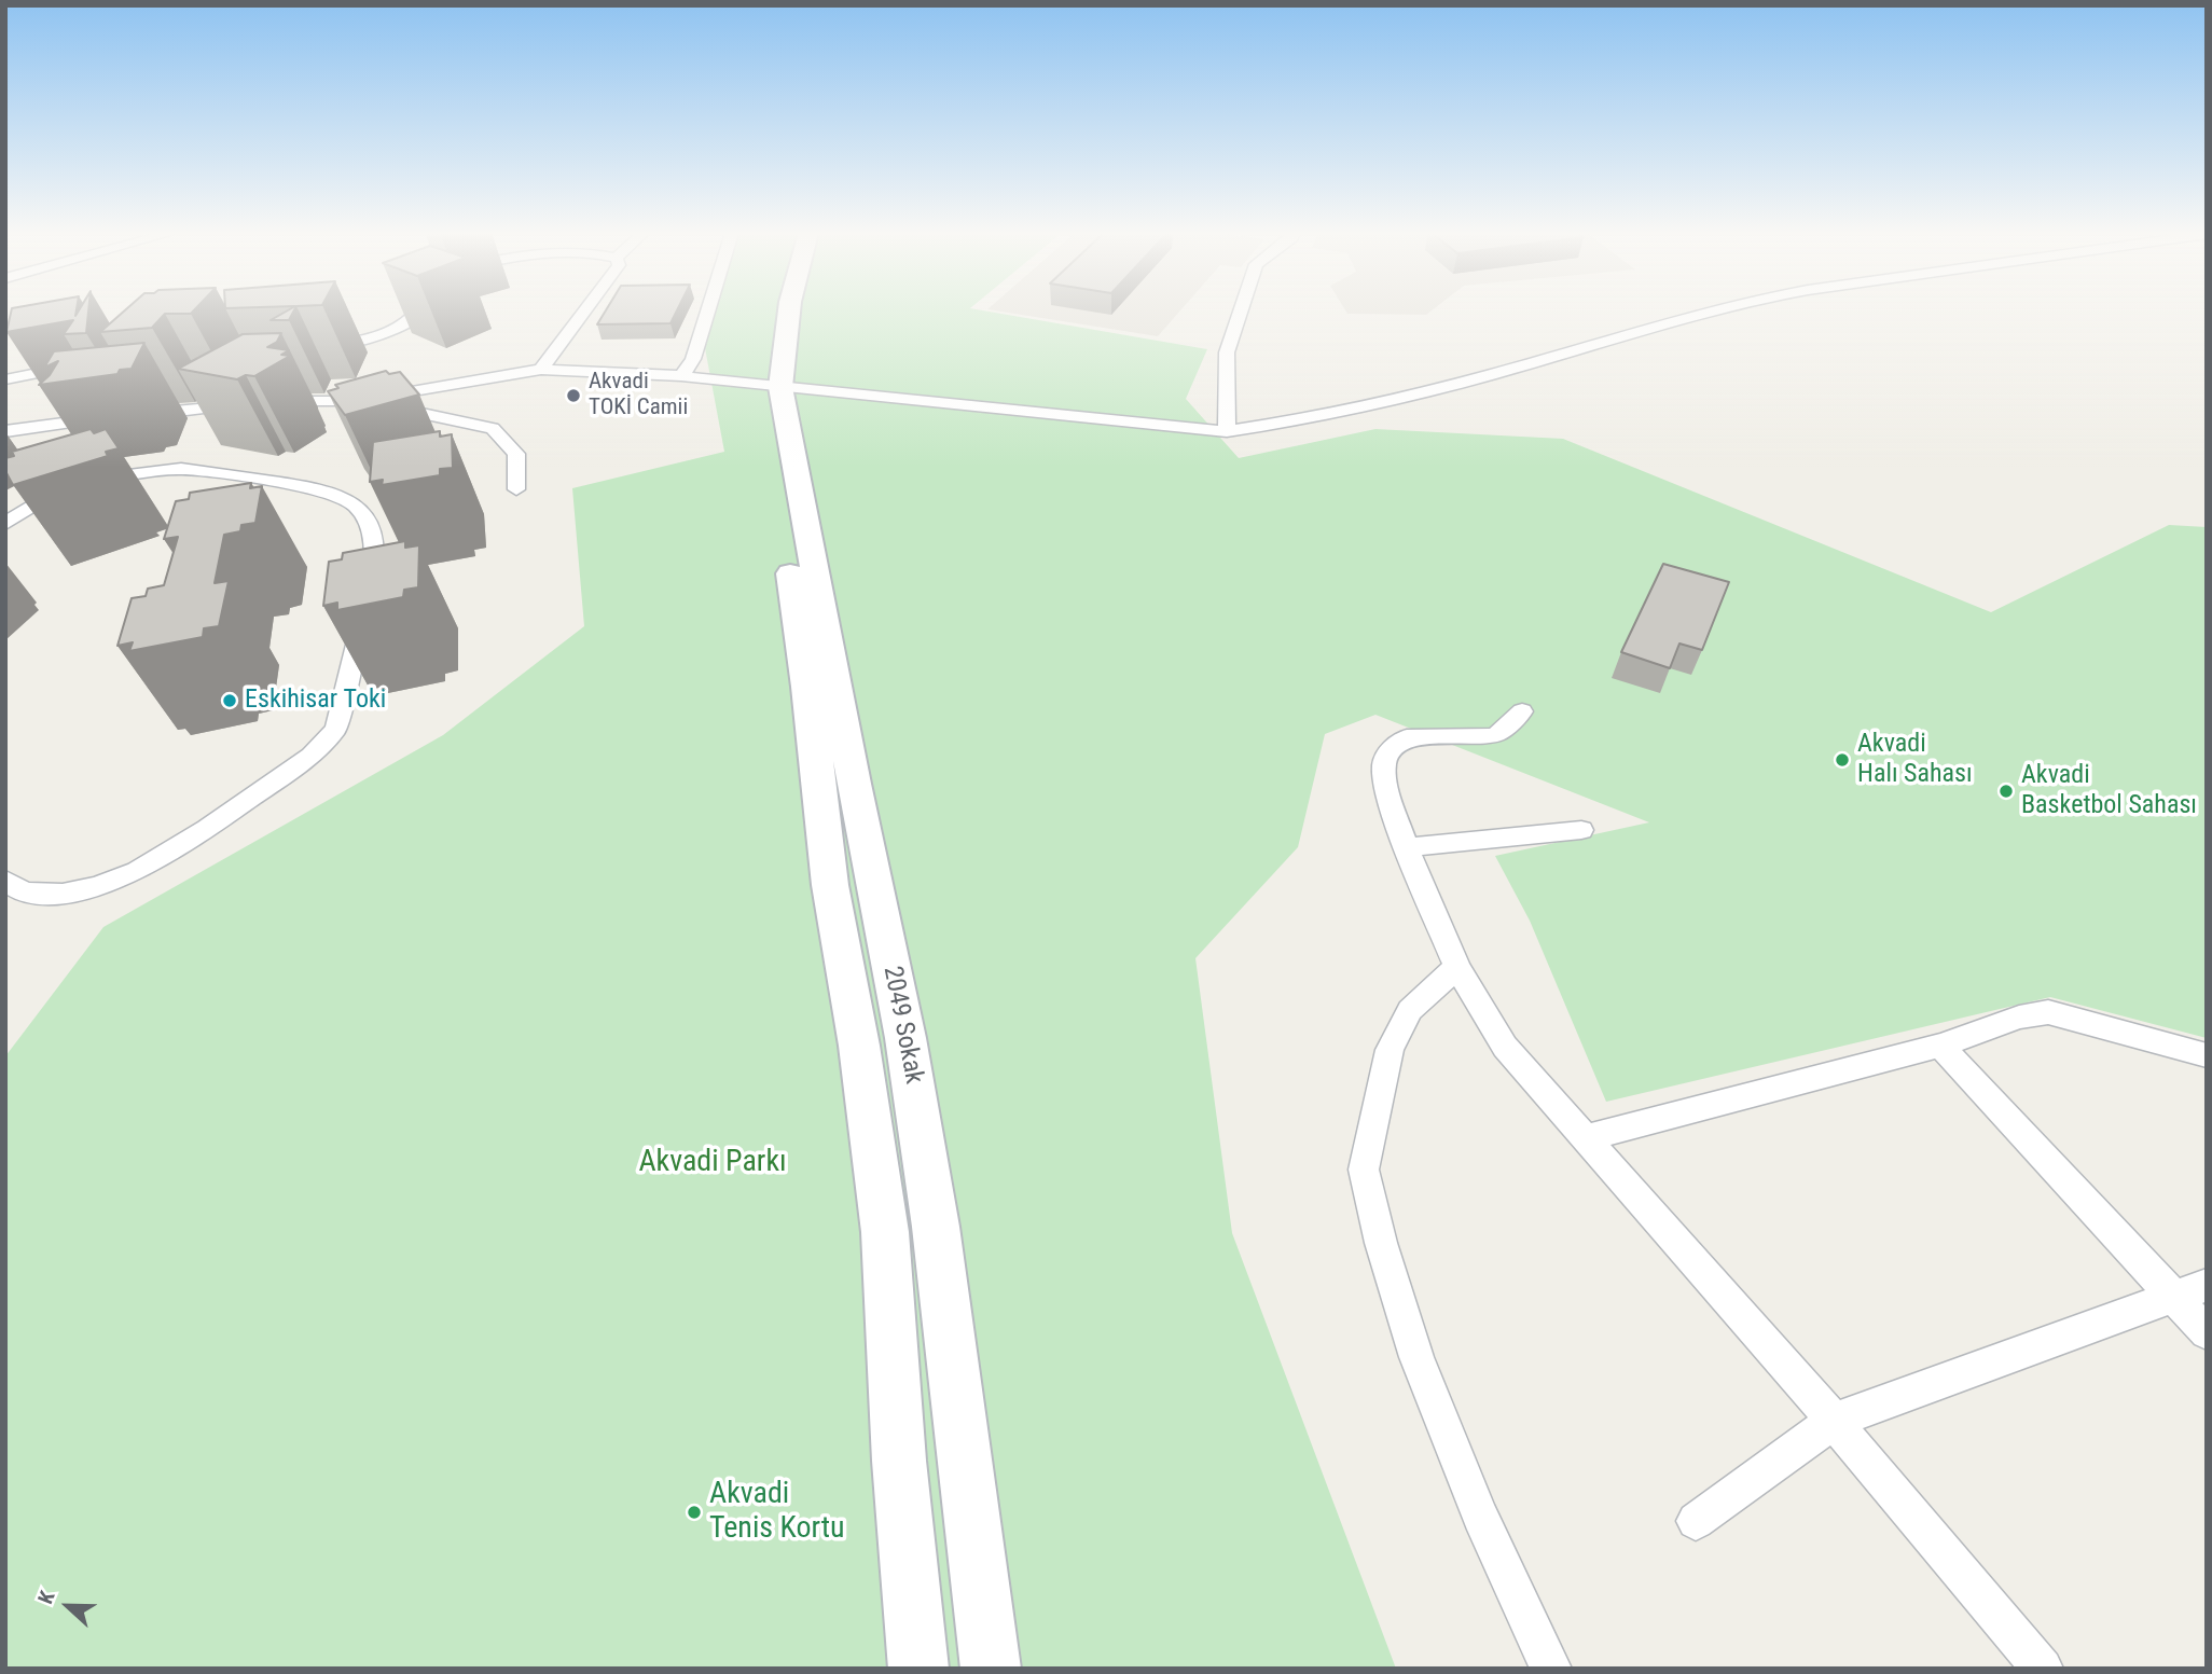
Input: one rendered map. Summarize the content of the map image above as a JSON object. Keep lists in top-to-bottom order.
{
  "streets": {
    "main road": ["2049 Sokak"]
  },
  "parks": ["Akvadi Parkı"],
  "places": [
    "Akvadi TOKİ Camii",
    "Eskihisar Toki",
    "Akvadi Halı Sahası",
    "Akvadi Basketbol Sahası",
    "Akvadi Tenis Kortu"
  ],
  "north": "left"
}
